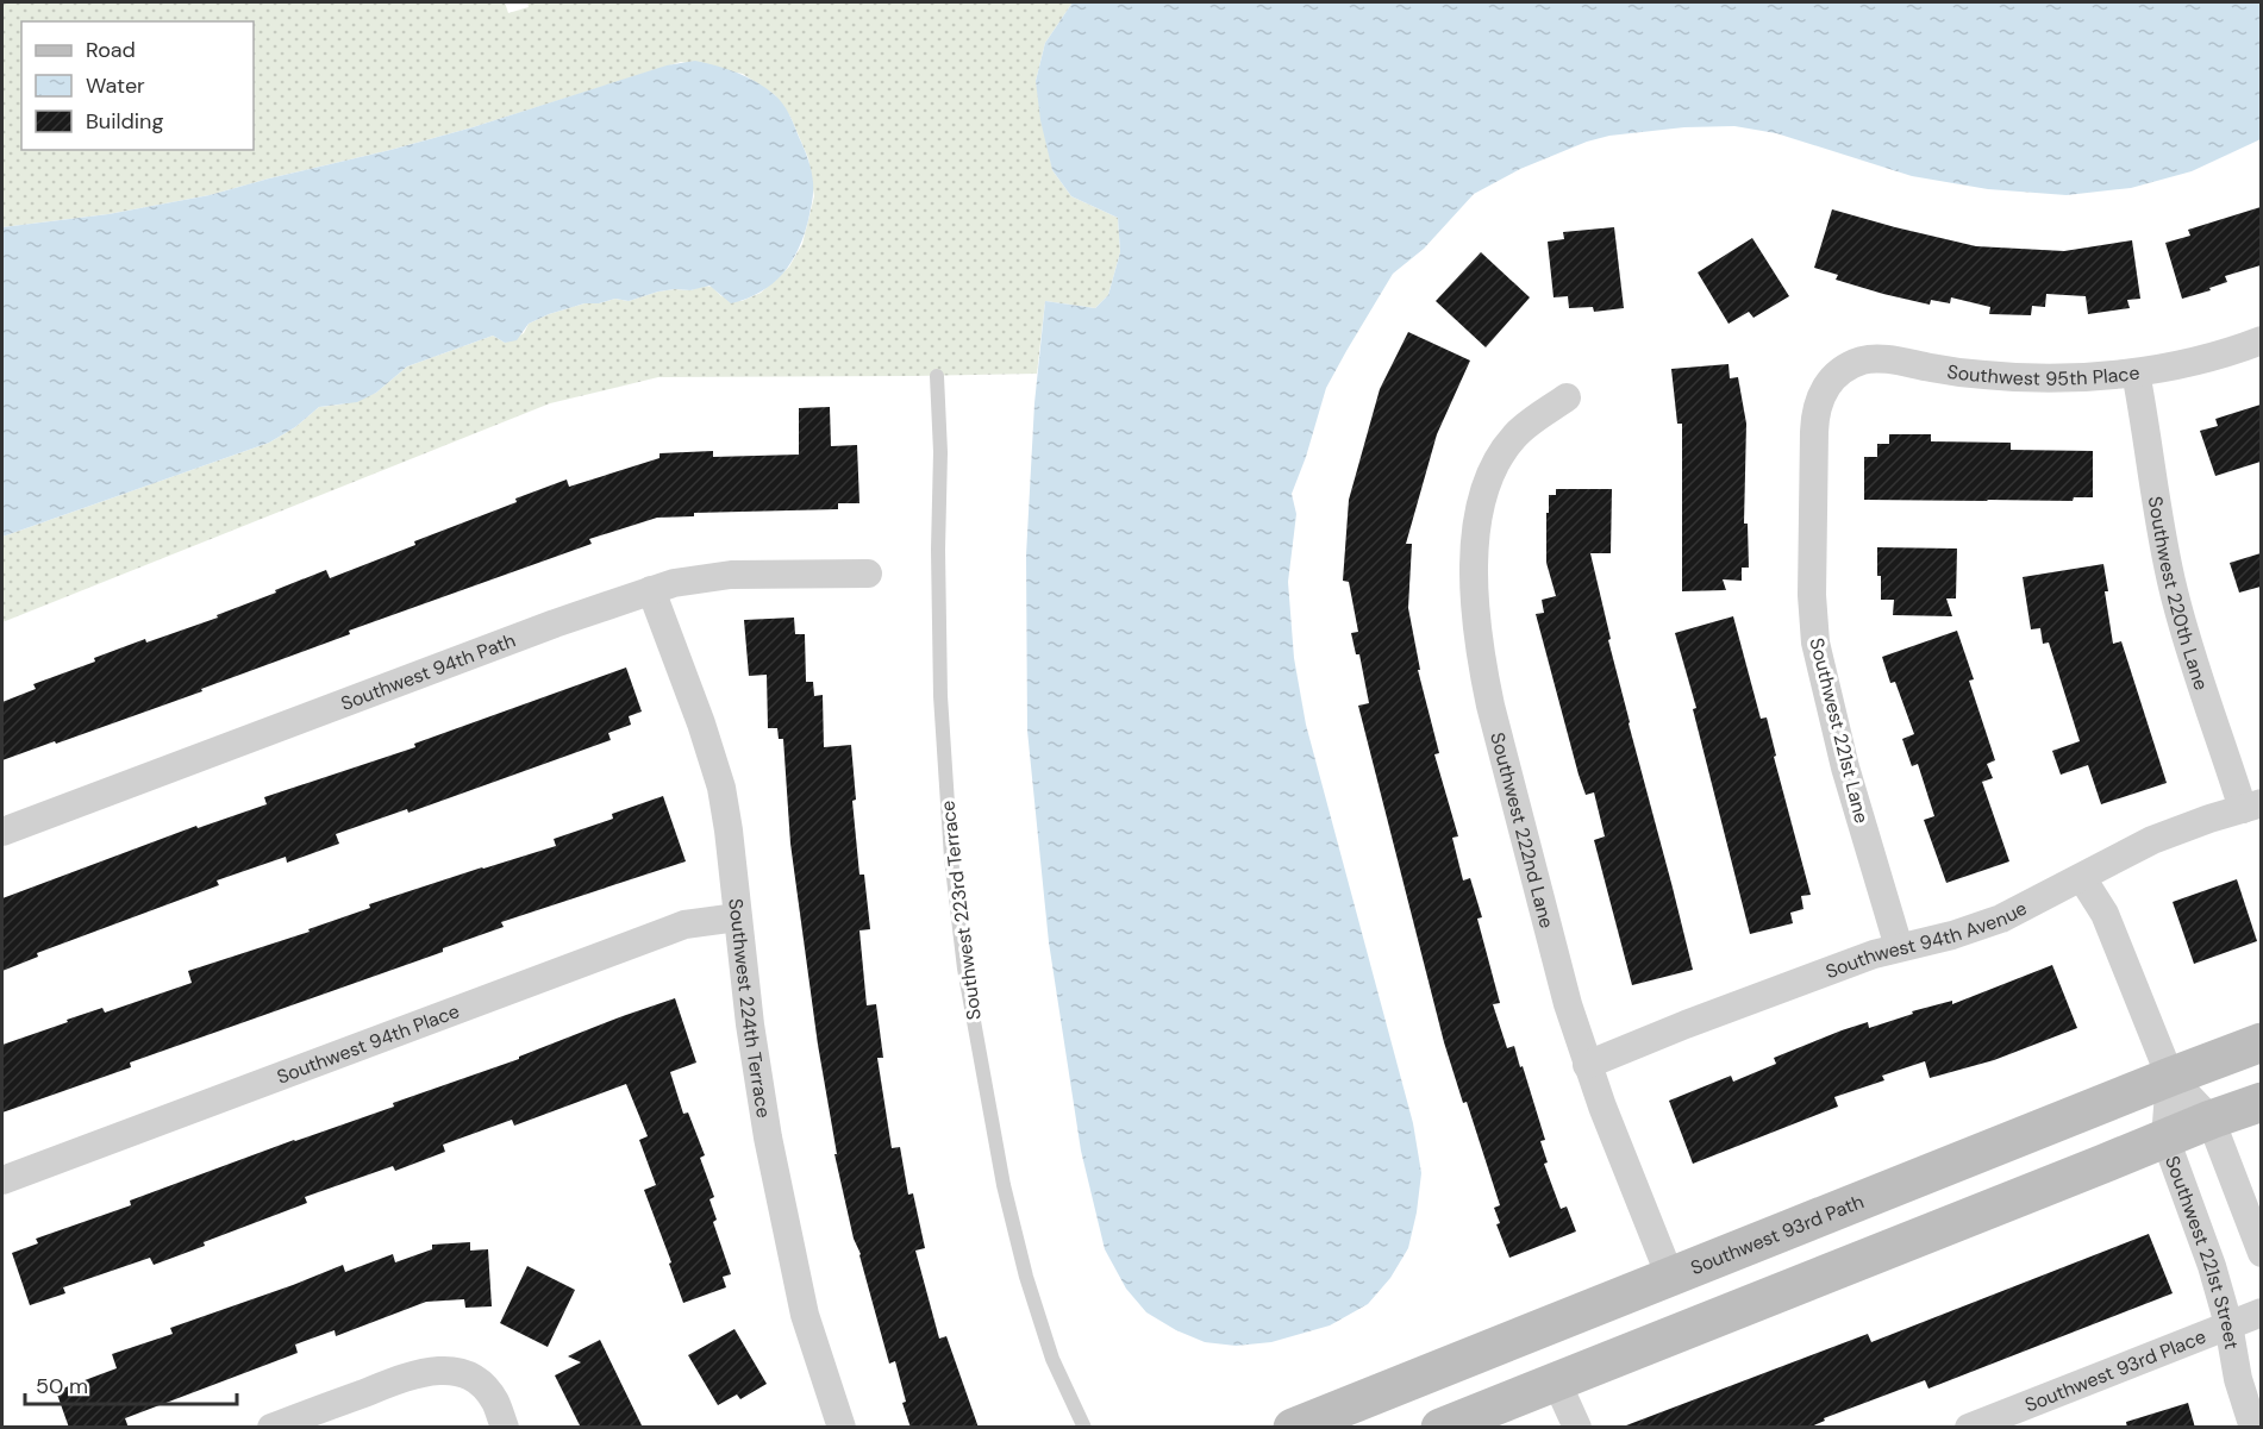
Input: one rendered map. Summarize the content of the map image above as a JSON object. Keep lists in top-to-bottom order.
{
  "streets": {
    "street": [
      "Southwest 95th Place",
      "Southwest 220th Lane",
      "Southwest 94th Path",
      "Southwest 221st Lane",
      "Southwest 222nd Lane",
      "Southwest 94th Avenue",
      "Southwest 224th Terrace",
      "Southwest 94th Place",
      "Southwest 93rd Path",
      "Southwest 221st Street",
      "Southwest 93rd Place"
    ],
    "lane": ["Southwest 223rd Terrace"]
  },
  "crossings": [
    ["Southwest 95th Place", "Southwest 220th Lane"],
    ["Southwest 95th Place", "Southwest 221st Lane"],
    ["Southwest 220th Lane", "Southwest 94th Avenue"],
    ["Southwest 94th Path", "Southwest 224th Terrace"],
    ["Southwest 221st Lane", "Southwest 94th Avenue"],
    ["Southwest 222nd Lane", "Southwest 94th Avenue"],
    ["Southwest 222nd Lane", "Southwest 93rd Path"],
    ["Southwest 94th Avenue", "Southwest 221st Street"],
    ["Southwest 224th Terrace", "Southwest 94th Place"],
    ["Southwest 93rd Path", "Southwest 221st Street"],
    ["Southwest 221st Street", "Southwest 93rd Place"]
  ],
  "legend": ["Road", "Water", "Building"],
  "scale_bar": "50 m"
}
